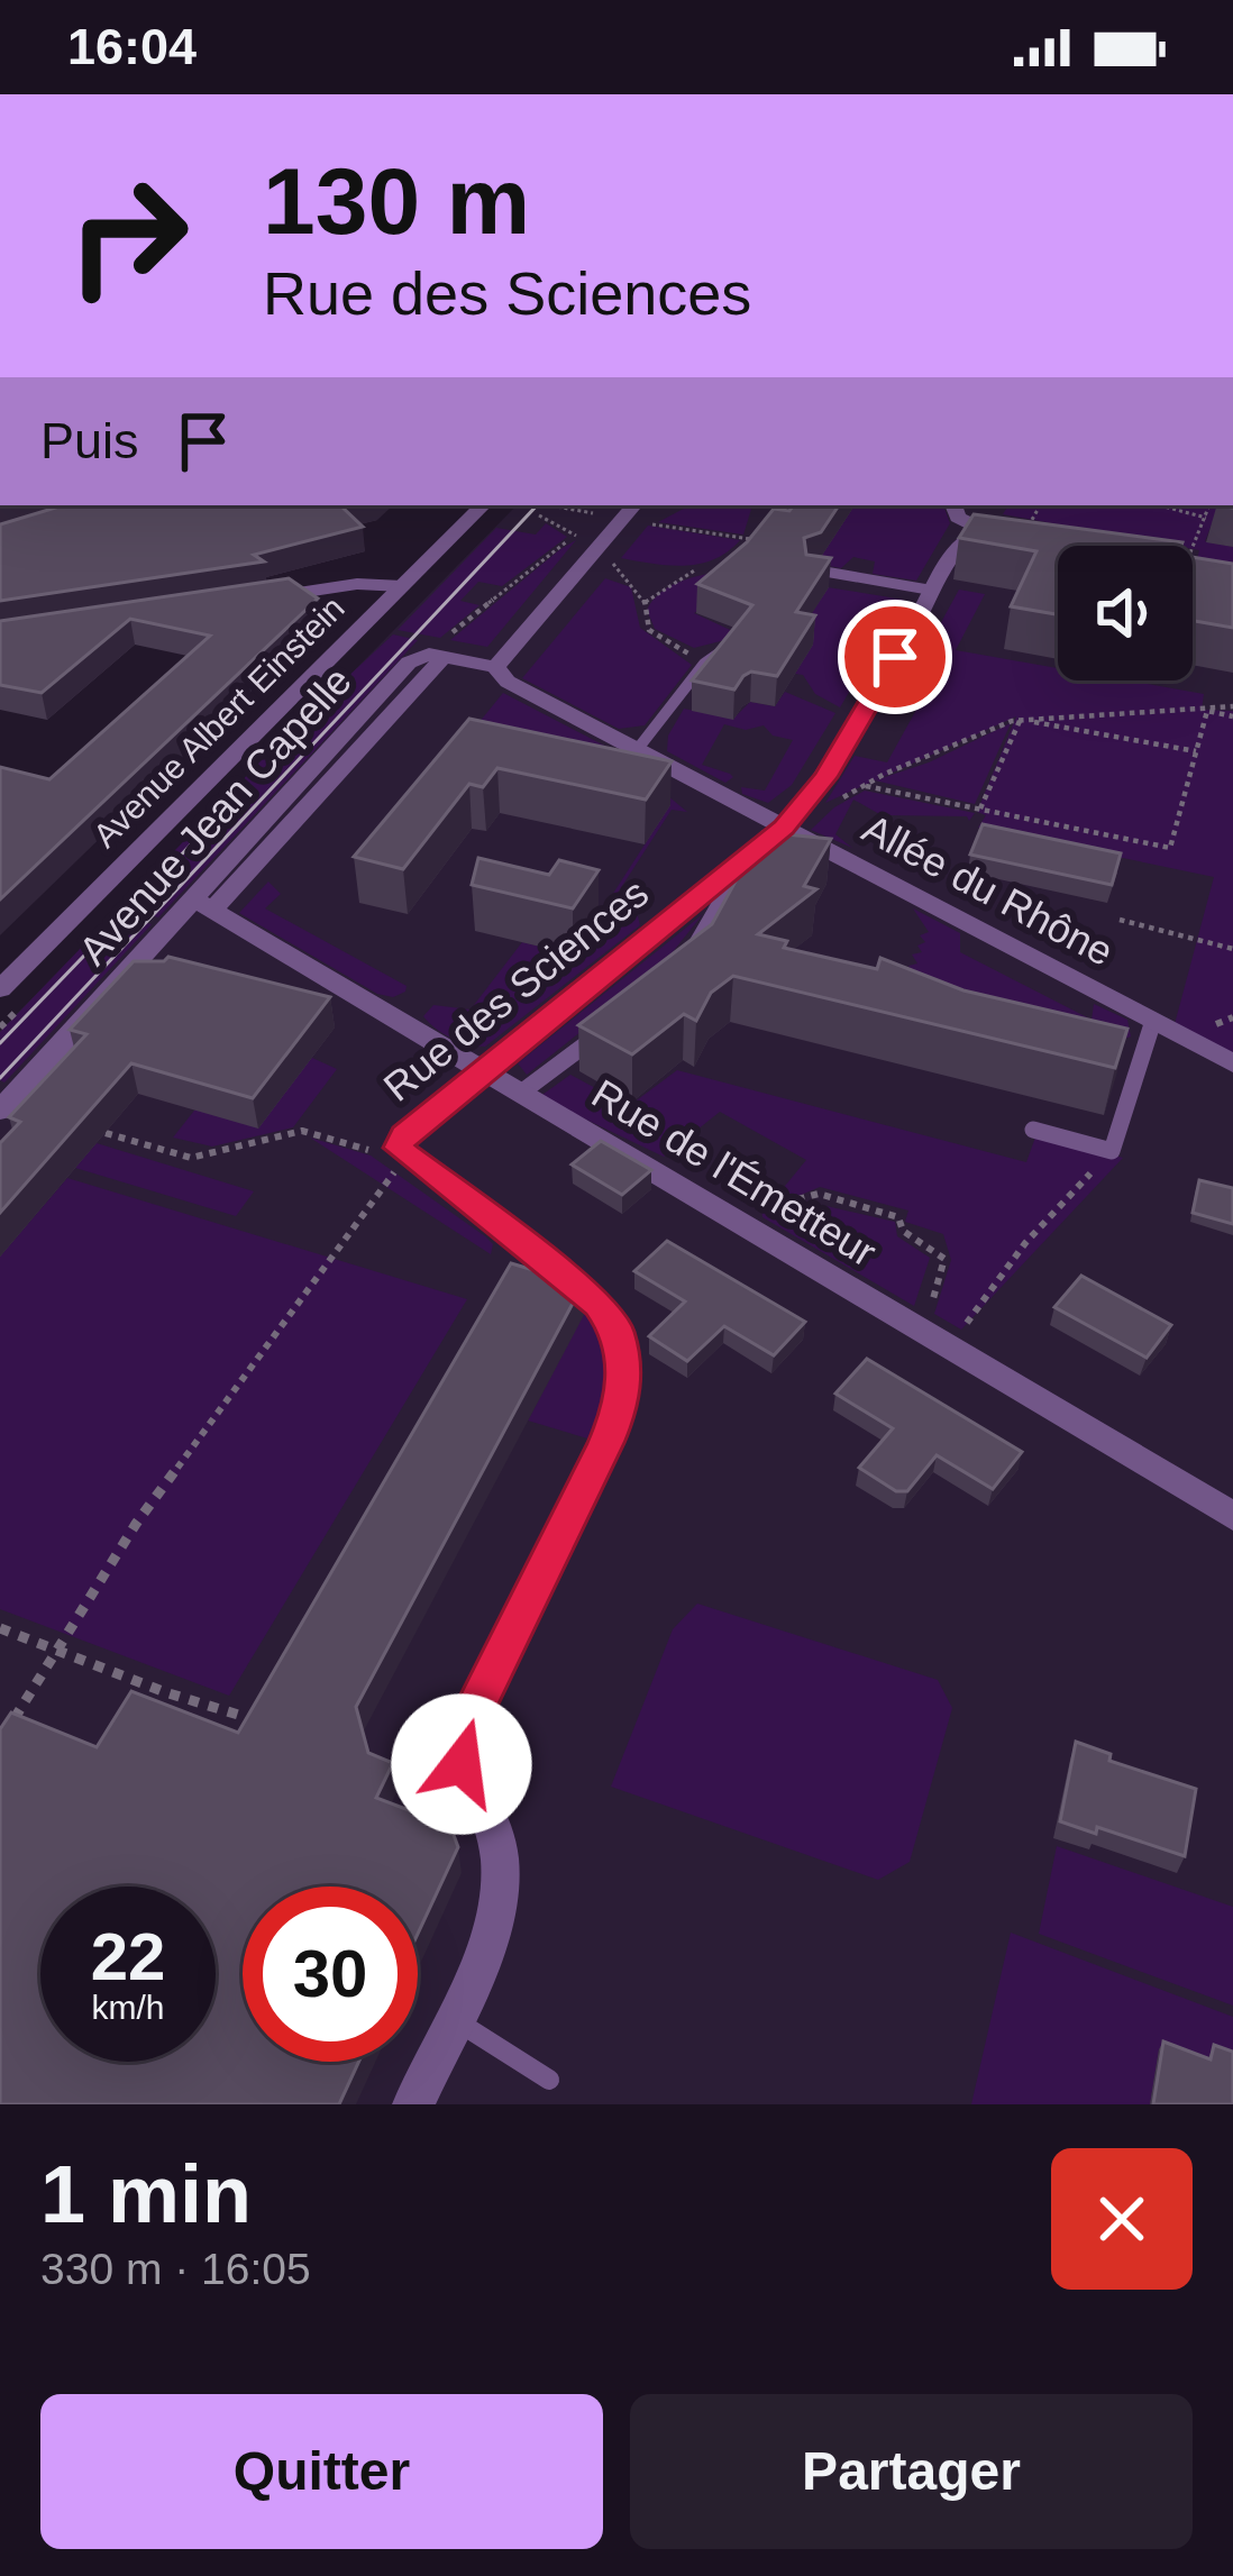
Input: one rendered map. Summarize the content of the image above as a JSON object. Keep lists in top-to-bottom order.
{
  "streets": {
    "street": [
      "Avenue Albert Einstein",
      "Avenue Jean Capelle",
      "Allée du Rhône",
      "Rue des Sciences",
      "Rue de l'Émetteur"
    ]
  },
  "crossings": [
    ["Avenue Jean Capelle", "Rue de l'Émetteur"],
    ["Allée du Rhône", "Rue des Sciences"],
    ["Rue des Sciences", "Rue de l'Émetteur"]
  ],
  "page": {
    "status": "16:04",
    "turn": ["130 m", "Rue des Sciences"],
    "then": "Puis",
    "speed": "22 km/h",
    "limit": "30",
    "heading": ["1 min", "330 m · 16:05"],
    "buttons": ["Quitter", "Partager"]
  }
}
